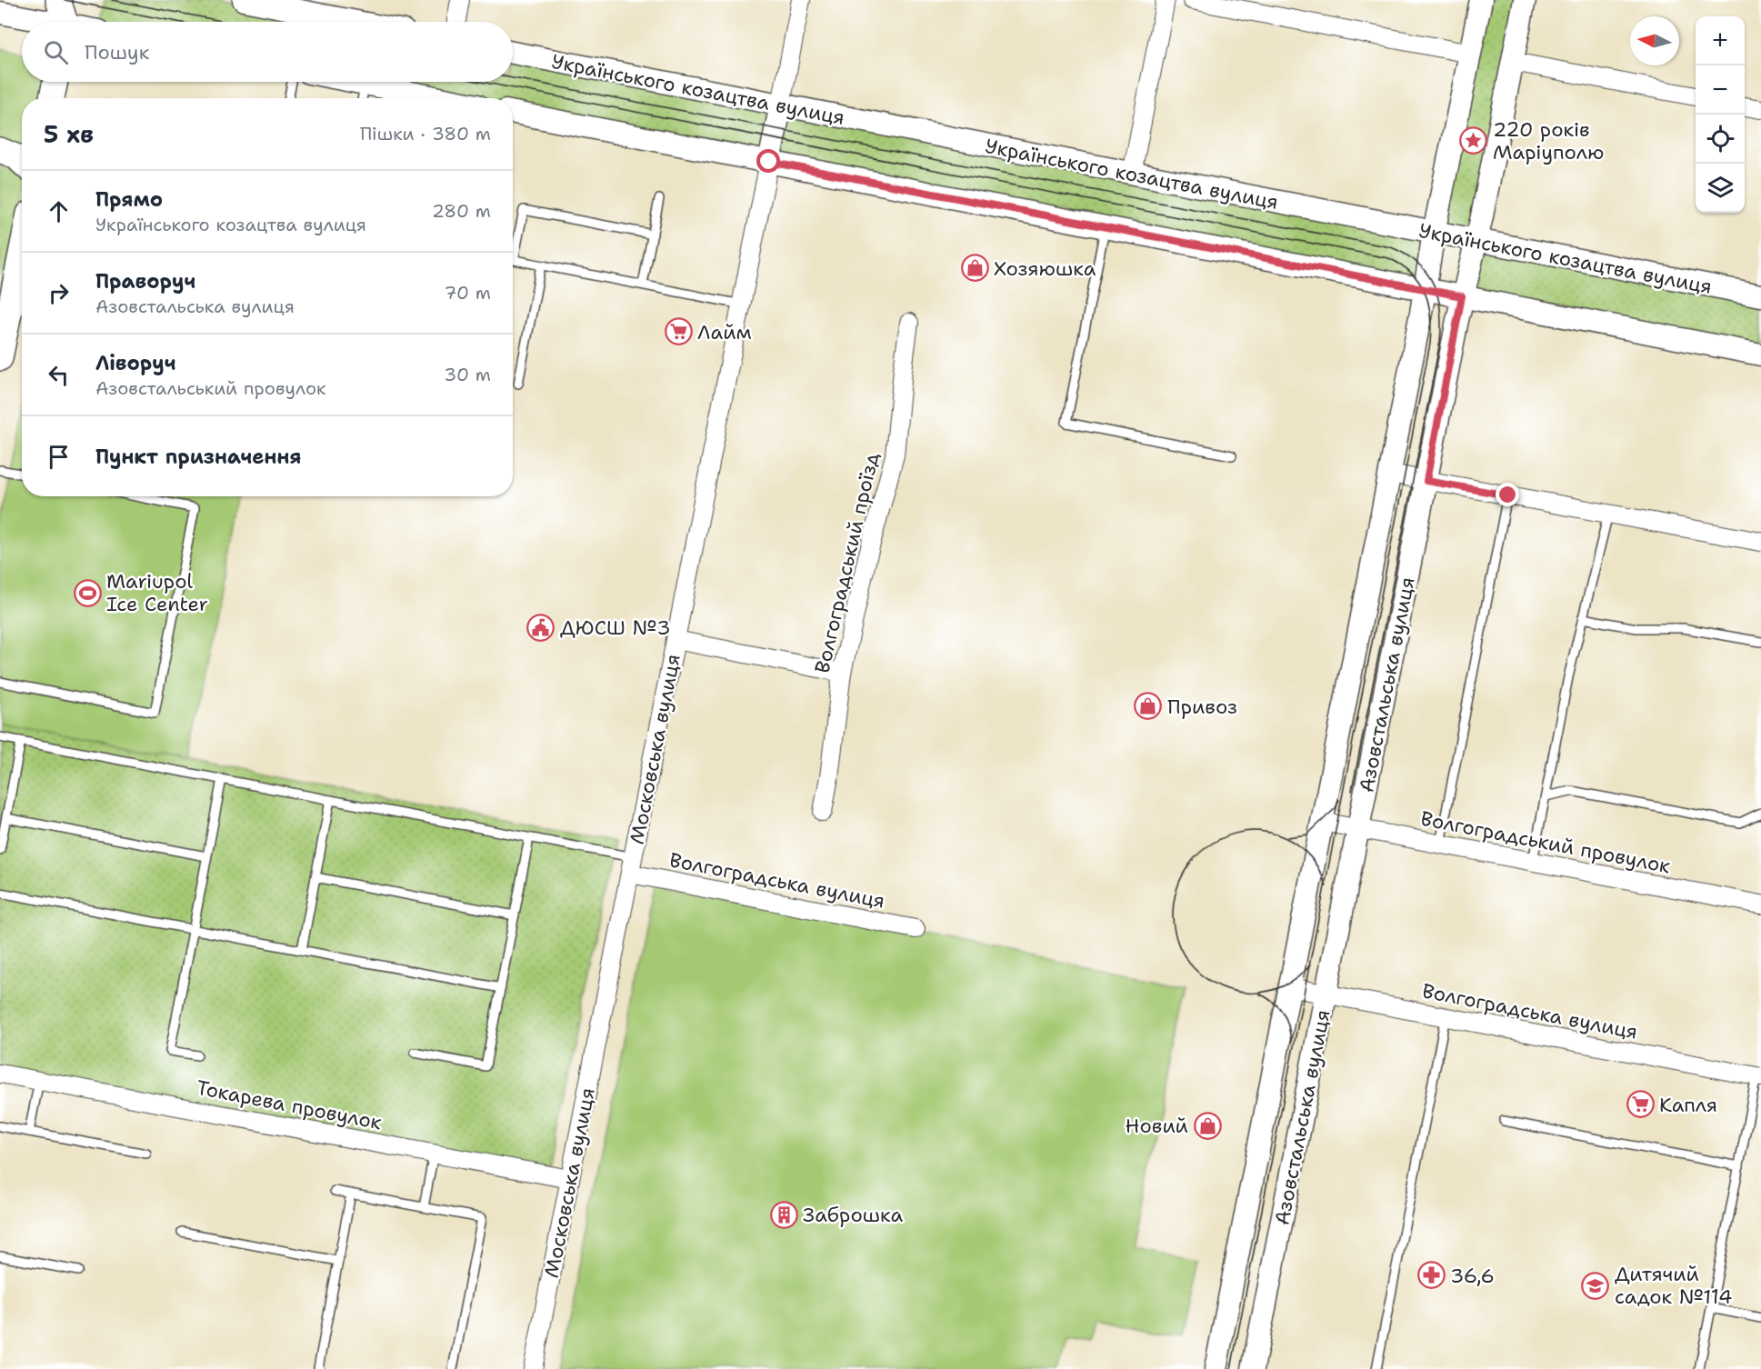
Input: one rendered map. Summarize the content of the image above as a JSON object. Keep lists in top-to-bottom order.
{
  "streets": {
    "street": [
      "Українського козацтва вулиця",
      "Волгоградський проїзд",
      "Азовстальська вулиця",
      "Московська вулиця",
      "Волгоградський провулок",
      "Волгоградська вулиця",
      "Токарева провулок"
    ]
  },
  "crossings": [
    ["Українського козацтва вулиця", "Азовстальська вулиця"],
    ["Українського козацтва вулиця", "Московська вулиця"],
    ["Азовстальська вулиця", "Волгоградський провулок"],
    ["Азовстальська вулиця", "Волгоградська вулиця"],
    ["Московська вулиця", "Волгоградська вулиця"],
    ["Московська вулиця", "Токарева провулок"]
  ],
  "places": {
    "place": ["220 років Маріуполю"],
    "shop": ["Хозяюшка", "Привоз", "Новий"],
    "supermarket": ["Лайм", "Капля"],
    "sports": ["Mariupol Ice Center"],
    "public building": ["ДЮСШ №3"],
    "building": ["Заброшка"],
    "pharmacy": ["36,6"],
    "school or university": ["Дитячий садок №114"]
  },
  "north": "left",
  "page": {
    "map_buttons": ["+", "−"],
    "search": "Пошук",
    "heading": ["5 хв", "Пішки · 380 m"],
    "list": [
      ["Прямо", "Українського козацтва вулиця", "280 m"],
      ["Праворуч", "Азовстальська вулиця", "70 m"],
      ["Ліворуч", "Азовстальський провулок", "30 m"],
      "Пункт призначення"
    ]
  }
}
